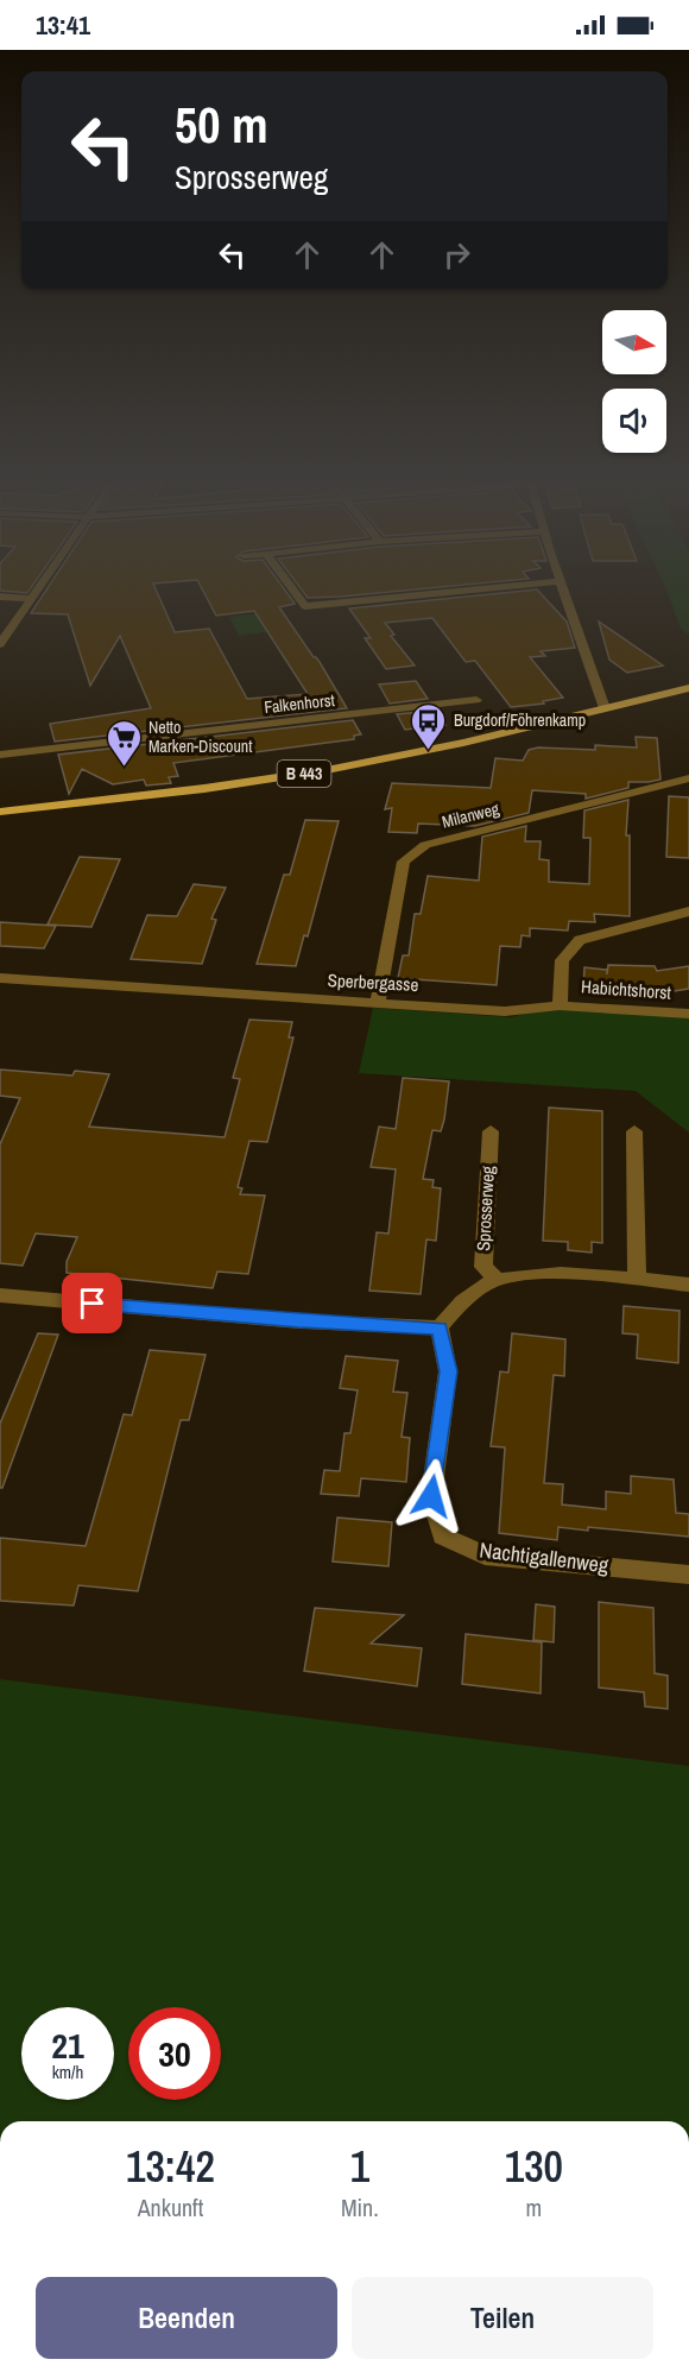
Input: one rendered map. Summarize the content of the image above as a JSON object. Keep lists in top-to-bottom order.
{
  "streets": {
    "main road": ["B 443"],
    "street": [
      "Falkenhorst",
      "Milanweg",
      "Sperbergasse",
      "Habichtshorst",
      "Sprosserweg",
      "Nachtigallenweg"
    ]
  },
  "crossings": [
    ["Milanweg", "Sperbergasse"],
    ["Sperbergasse", "Habichtshorst"]
  ],
  "places": {
    "bus stop": ["Burgdorf/Föhrenkamp"],
    "supermarket": ["Netto Marken-Discount"]
  },
  "north": "right",
  "page": {
    "status": "13:41",
    "turn": ["50 m", "Sprosserweg"],
    "speed": "21 km/h",
    "limit": "30",
    "eta": [
      "13:42",
      "Ankunft",
      "1",
      "Min.",
      "130",
      "m"
    ],
    "buttons": ["Beenden", "Teilen"]
  }
}
